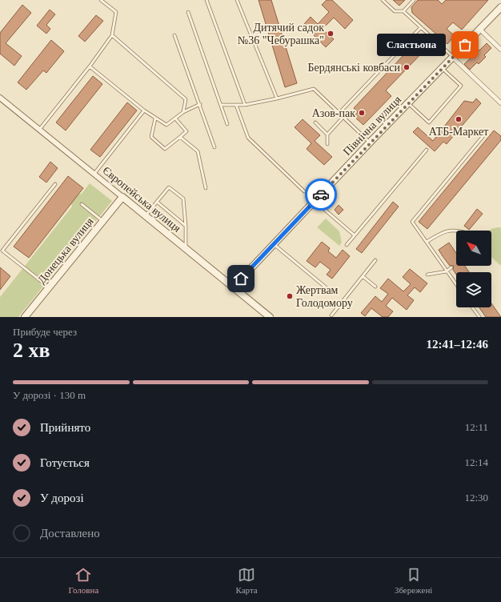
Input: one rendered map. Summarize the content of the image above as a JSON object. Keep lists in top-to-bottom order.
{
  "streets": {
    "street": ["Північна вулиця", "Європейська вулиця", "Донецька вулиця"]
  },
  "crossings": [
    ["Північна вулиця", "Європейська вулиця"],
    ["Європейська вулиця", "Донецька вулиця"]
  ],
  "places": [
    "Дитячий садок №36 \"Чебурашка\"",
    "Сластьона",
    "Бердянські ковбаси",
    "Азов-пак",
    "АТБ-Маркет",
    "Жертвам Голодомору"
  ],
  "north": "top left",
  "page": {
    "bubble": "Сластьона",
    "heading": ["2 хв", "Прибуде через", "12:41–12:46"],
    "bar": "У дорозі · 130 m",
    "list": [
      ["Прийнято", "12:11"],
      ["Готується", "12:14"],
      ["У дорозі", "12:30"],
      "Доставлено"
    ],
    "tabs": ["Головна", "Карта", "Збережені"]
  }
}
